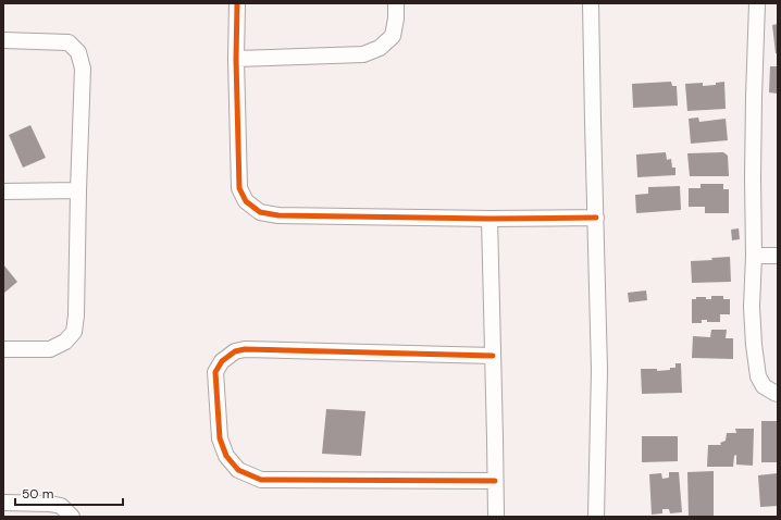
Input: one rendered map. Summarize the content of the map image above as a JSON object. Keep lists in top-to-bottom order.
{
  "scale_bar": "50 m"
}
